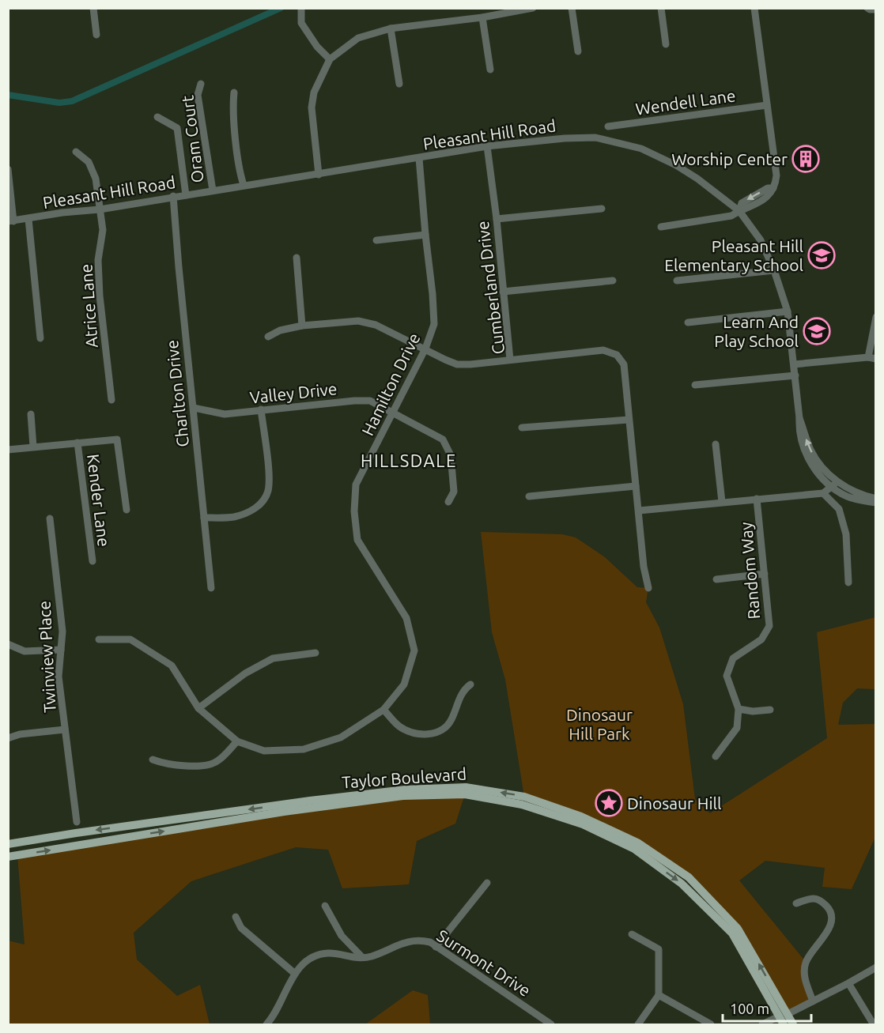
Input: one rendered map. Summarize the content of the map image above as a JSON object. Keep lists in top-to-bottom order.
{
  "streets": {
    "main road": ["Taylor Boulevard"],
    "street": [
      "Wendell Lane",
      "Pleasant Hill Road",
      "Oram Court",
      "Cumberland Drive",
      "Atrice Lane",
      "Hamilton Drive",
      "Valley Drive",
      "Charlton Drive",
      "Kender Lane",
      "Random Way",
      "Twinview Place",
      "Surmont Drive"
    ]
  },
  "crossings": [
    ["Pleasant Hill Road", "Oram Court"],
    ["Pleasant Hill Road", "Cumberland Drive"],
    ["Pleasant Hill Road", "Atrice Lane"],
    ["Pleasant Hill Road", "Hamilton Drive"],
    ["Pleasant Hill Road", "Charlton Drive"],
    ["Hamilton Drive", "Valley Drive"],
    ["Valley Drive", "Charlton Drive"]
  ],
  "districts": ["HILLSDALE"],
  "parks": ["Dinosaur Hill Park"],
  "places": {
    "building": ["Worship Center"],
    "school or university": ["Pleasant Hill Elementary School", "Learn And Play School"],
    "place": ["Dinosaur Hill"]
  },
  "scale_bar": "100 m"
}
